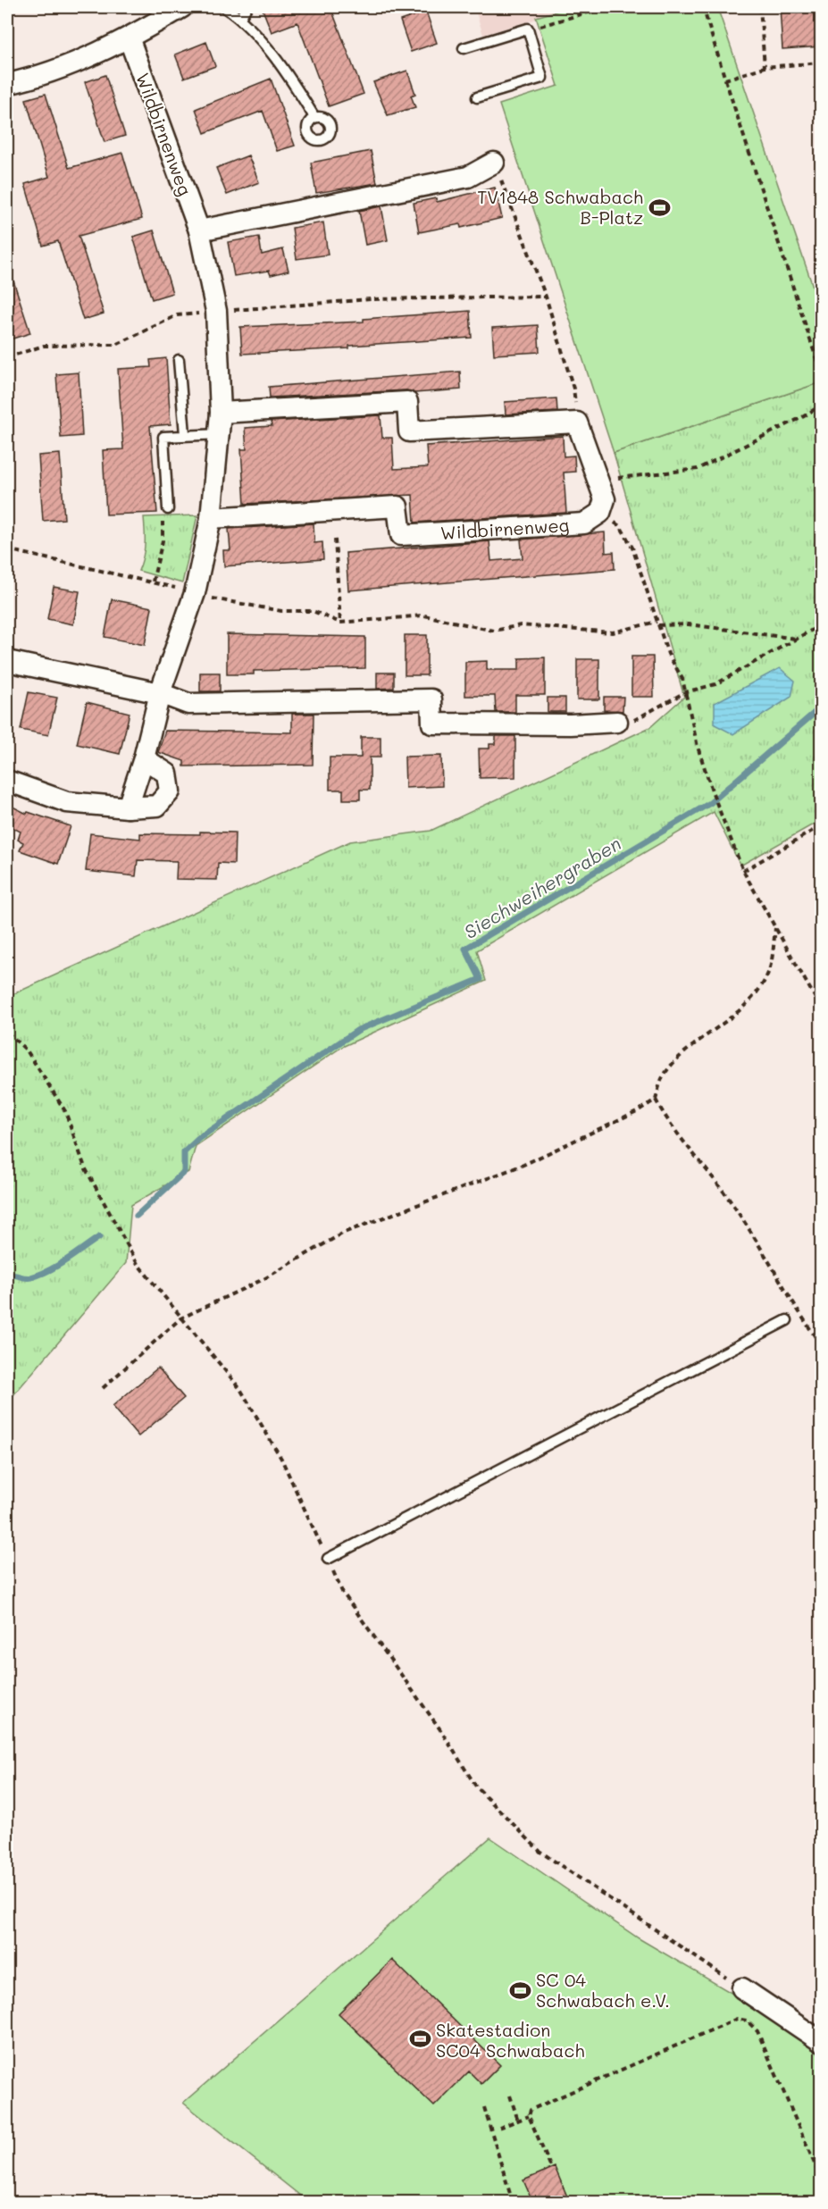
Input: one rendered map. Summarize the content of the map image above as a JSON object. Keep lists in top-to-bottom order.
{
  "streets": {
    "street": ["Wildbirnenweg"]
  },
  "water": ["Siechweihergraben"],
  "places": {
    "sports": ["TV1848 Schwabach B-Platz", "SC 04 Schwabach e.V.", "Skatestadion SC04 Schwabach"]
  }
}
